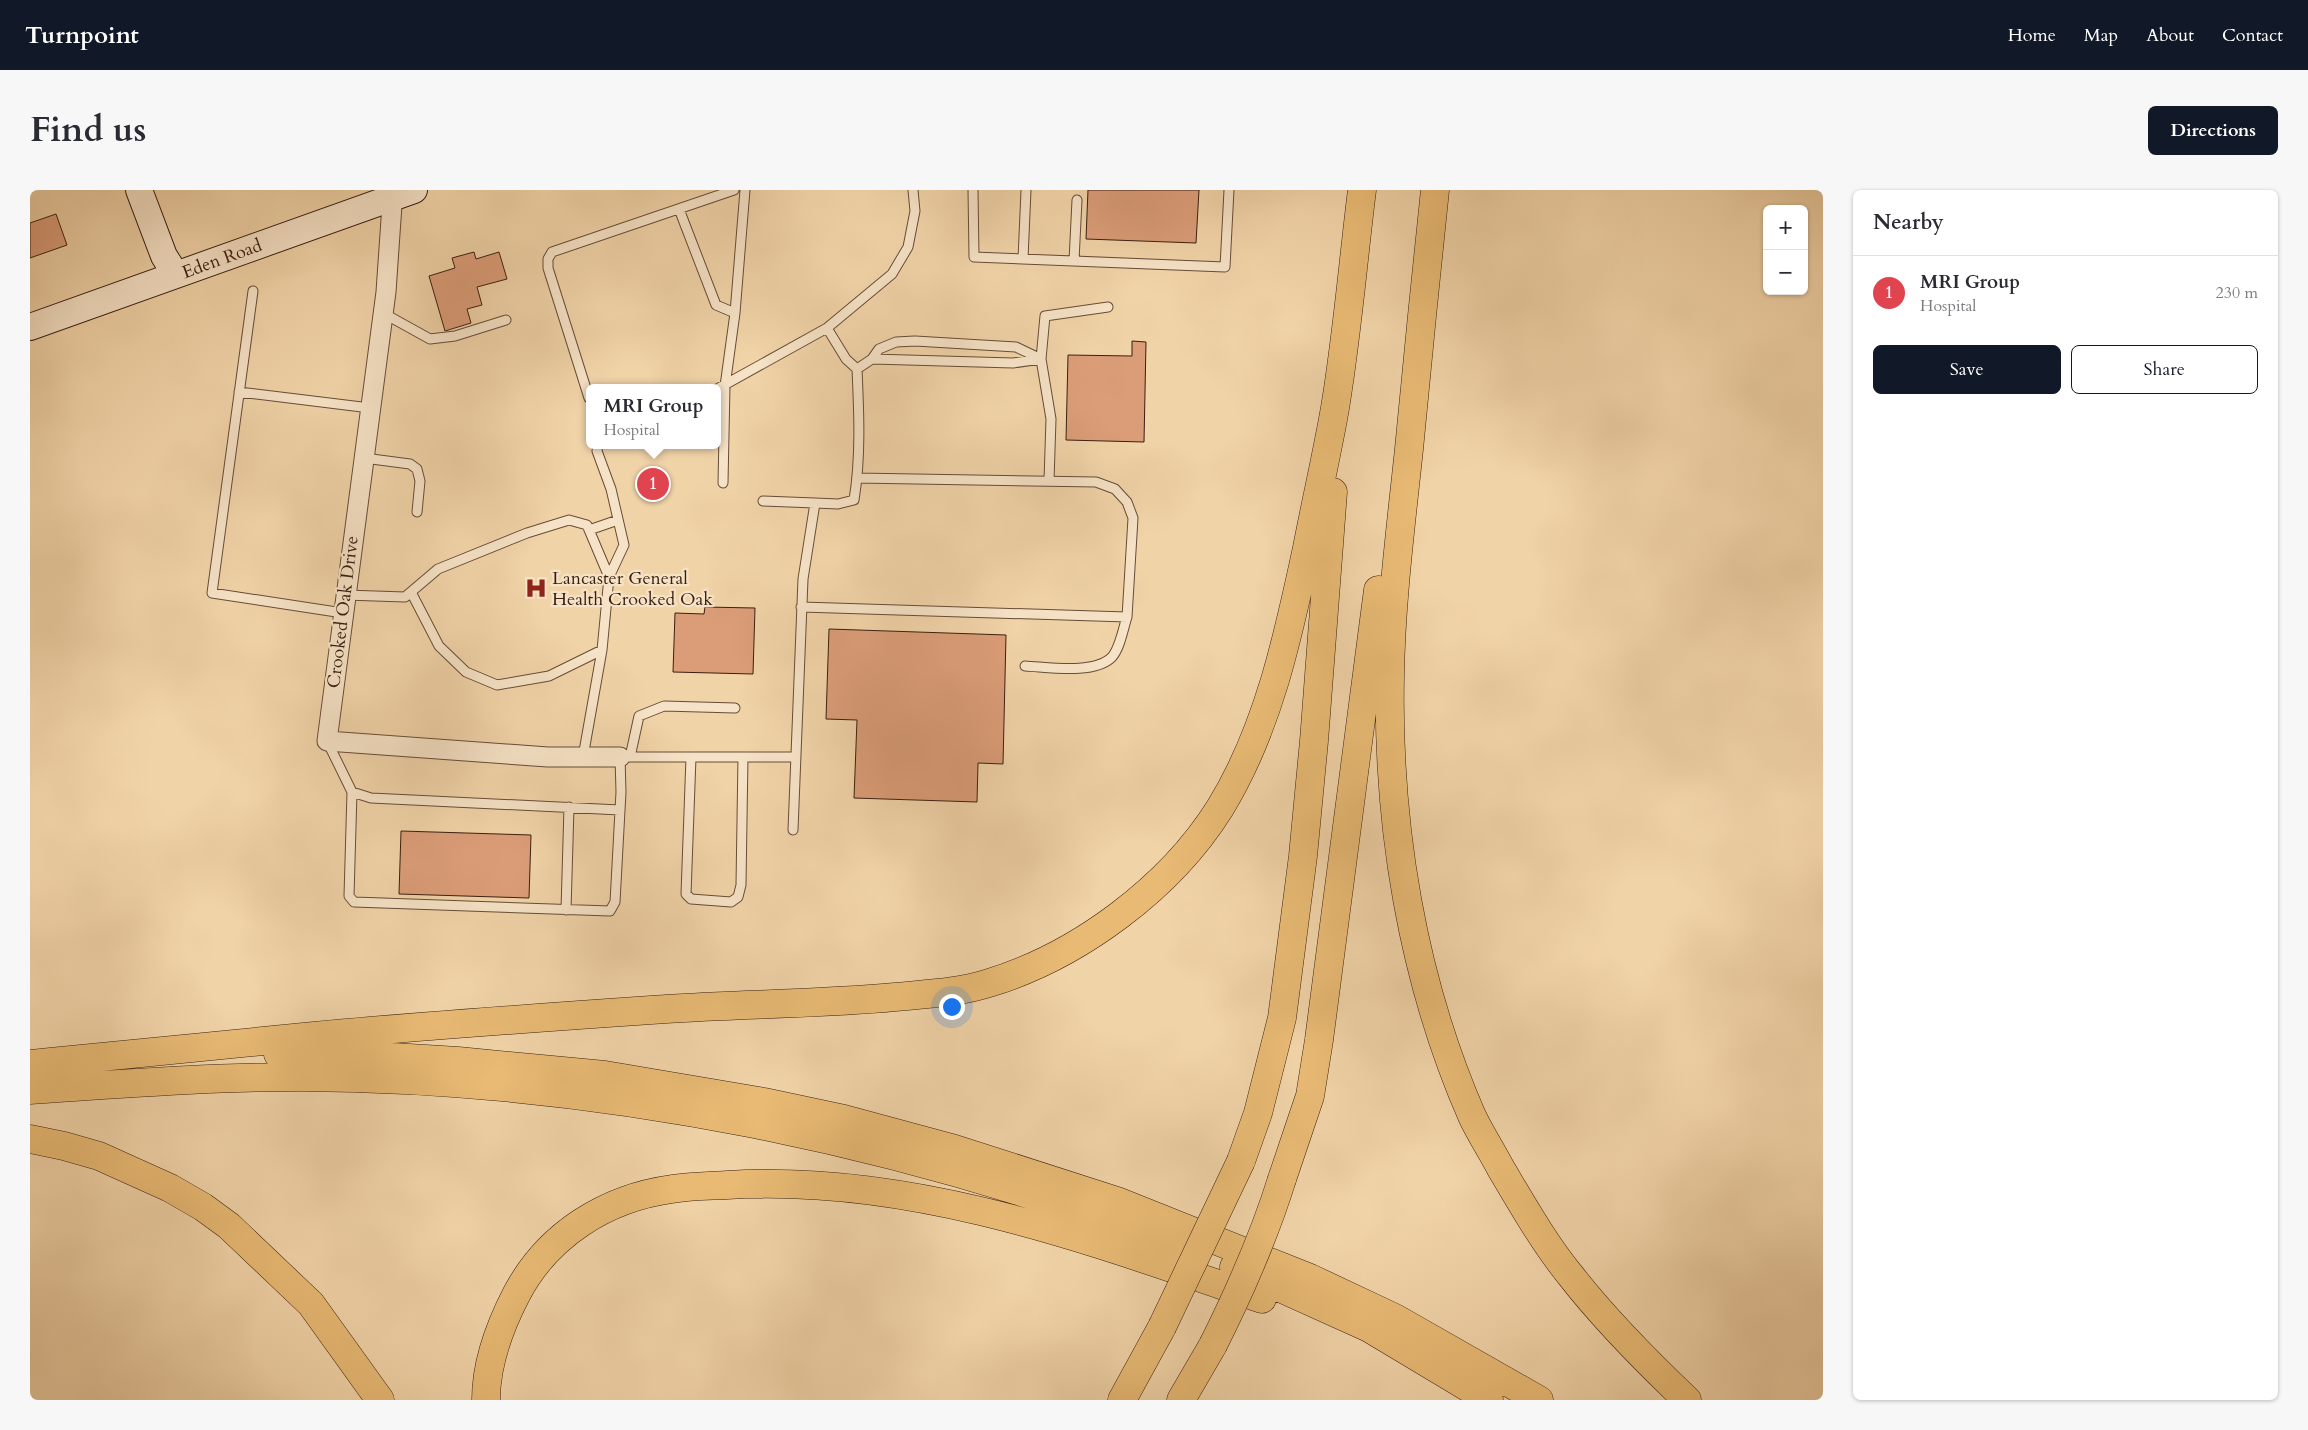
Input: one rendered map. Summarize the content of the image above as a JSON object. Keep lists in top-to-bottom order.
{
  "streets": {
    "street": ["Eden Road", "Crooked Oak Drive"]
  },
  "crossings": [
    ["Eden Road", "Crooked Oak Drive"]
  ],
  "places": {
    "hospital": ["Lancaster General Health Crooked Oak"]
  },
  "page": {
    "header": "Turnpoint",
    "nav": [
      "Home",
      "Map",
      "About",
      "Contact"
    ],
    "title": "Find us",
    "buttons": [
      "Directions",
      ["Save", "Share"]
    ],
    "heading": "Nearby",
    "map_buttons": ["+", "−"],
    "list": [
      {
        "mark": "1",
        "name": "MRI Group",
        "note": "Hospital",
        "value": "230 m"
      }
    ],
    "popup": ["MRI Group", "Hospital"],
    "pins": "1"
  }
}
